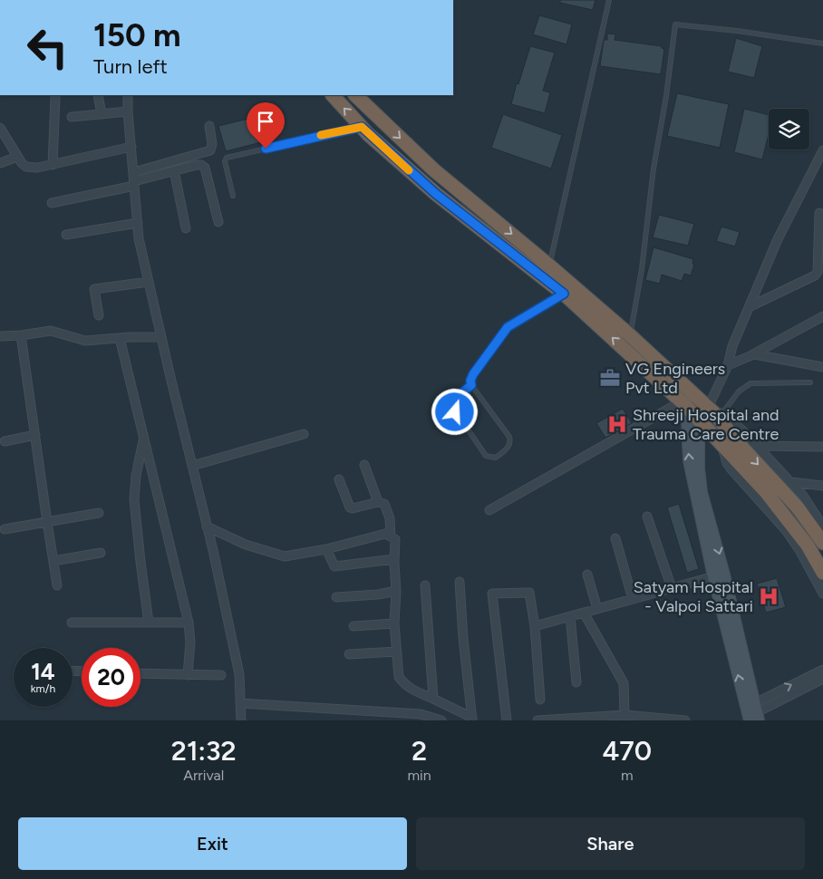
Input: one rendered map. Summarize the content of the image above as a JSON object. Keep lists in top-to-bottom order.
{
  "places": {
    "office": ["VG Engineers Pvt Ltd"],
    "hospital": ["Shreeji Hospital and Trauma Care Centre", "Satyam Hospital - Valpoi Sattari"]
  },
  "page": {
    "turn": ["150 m", "Turn left"],
    "speed": "14 km/h",
    "limit": "20",
    "eta": [
      "21:32",
      "Arrival",
      "2",
      "min",
      "470",
      "m"
    ],
    "buttons": ["Exit", "Share"]
  }
}
